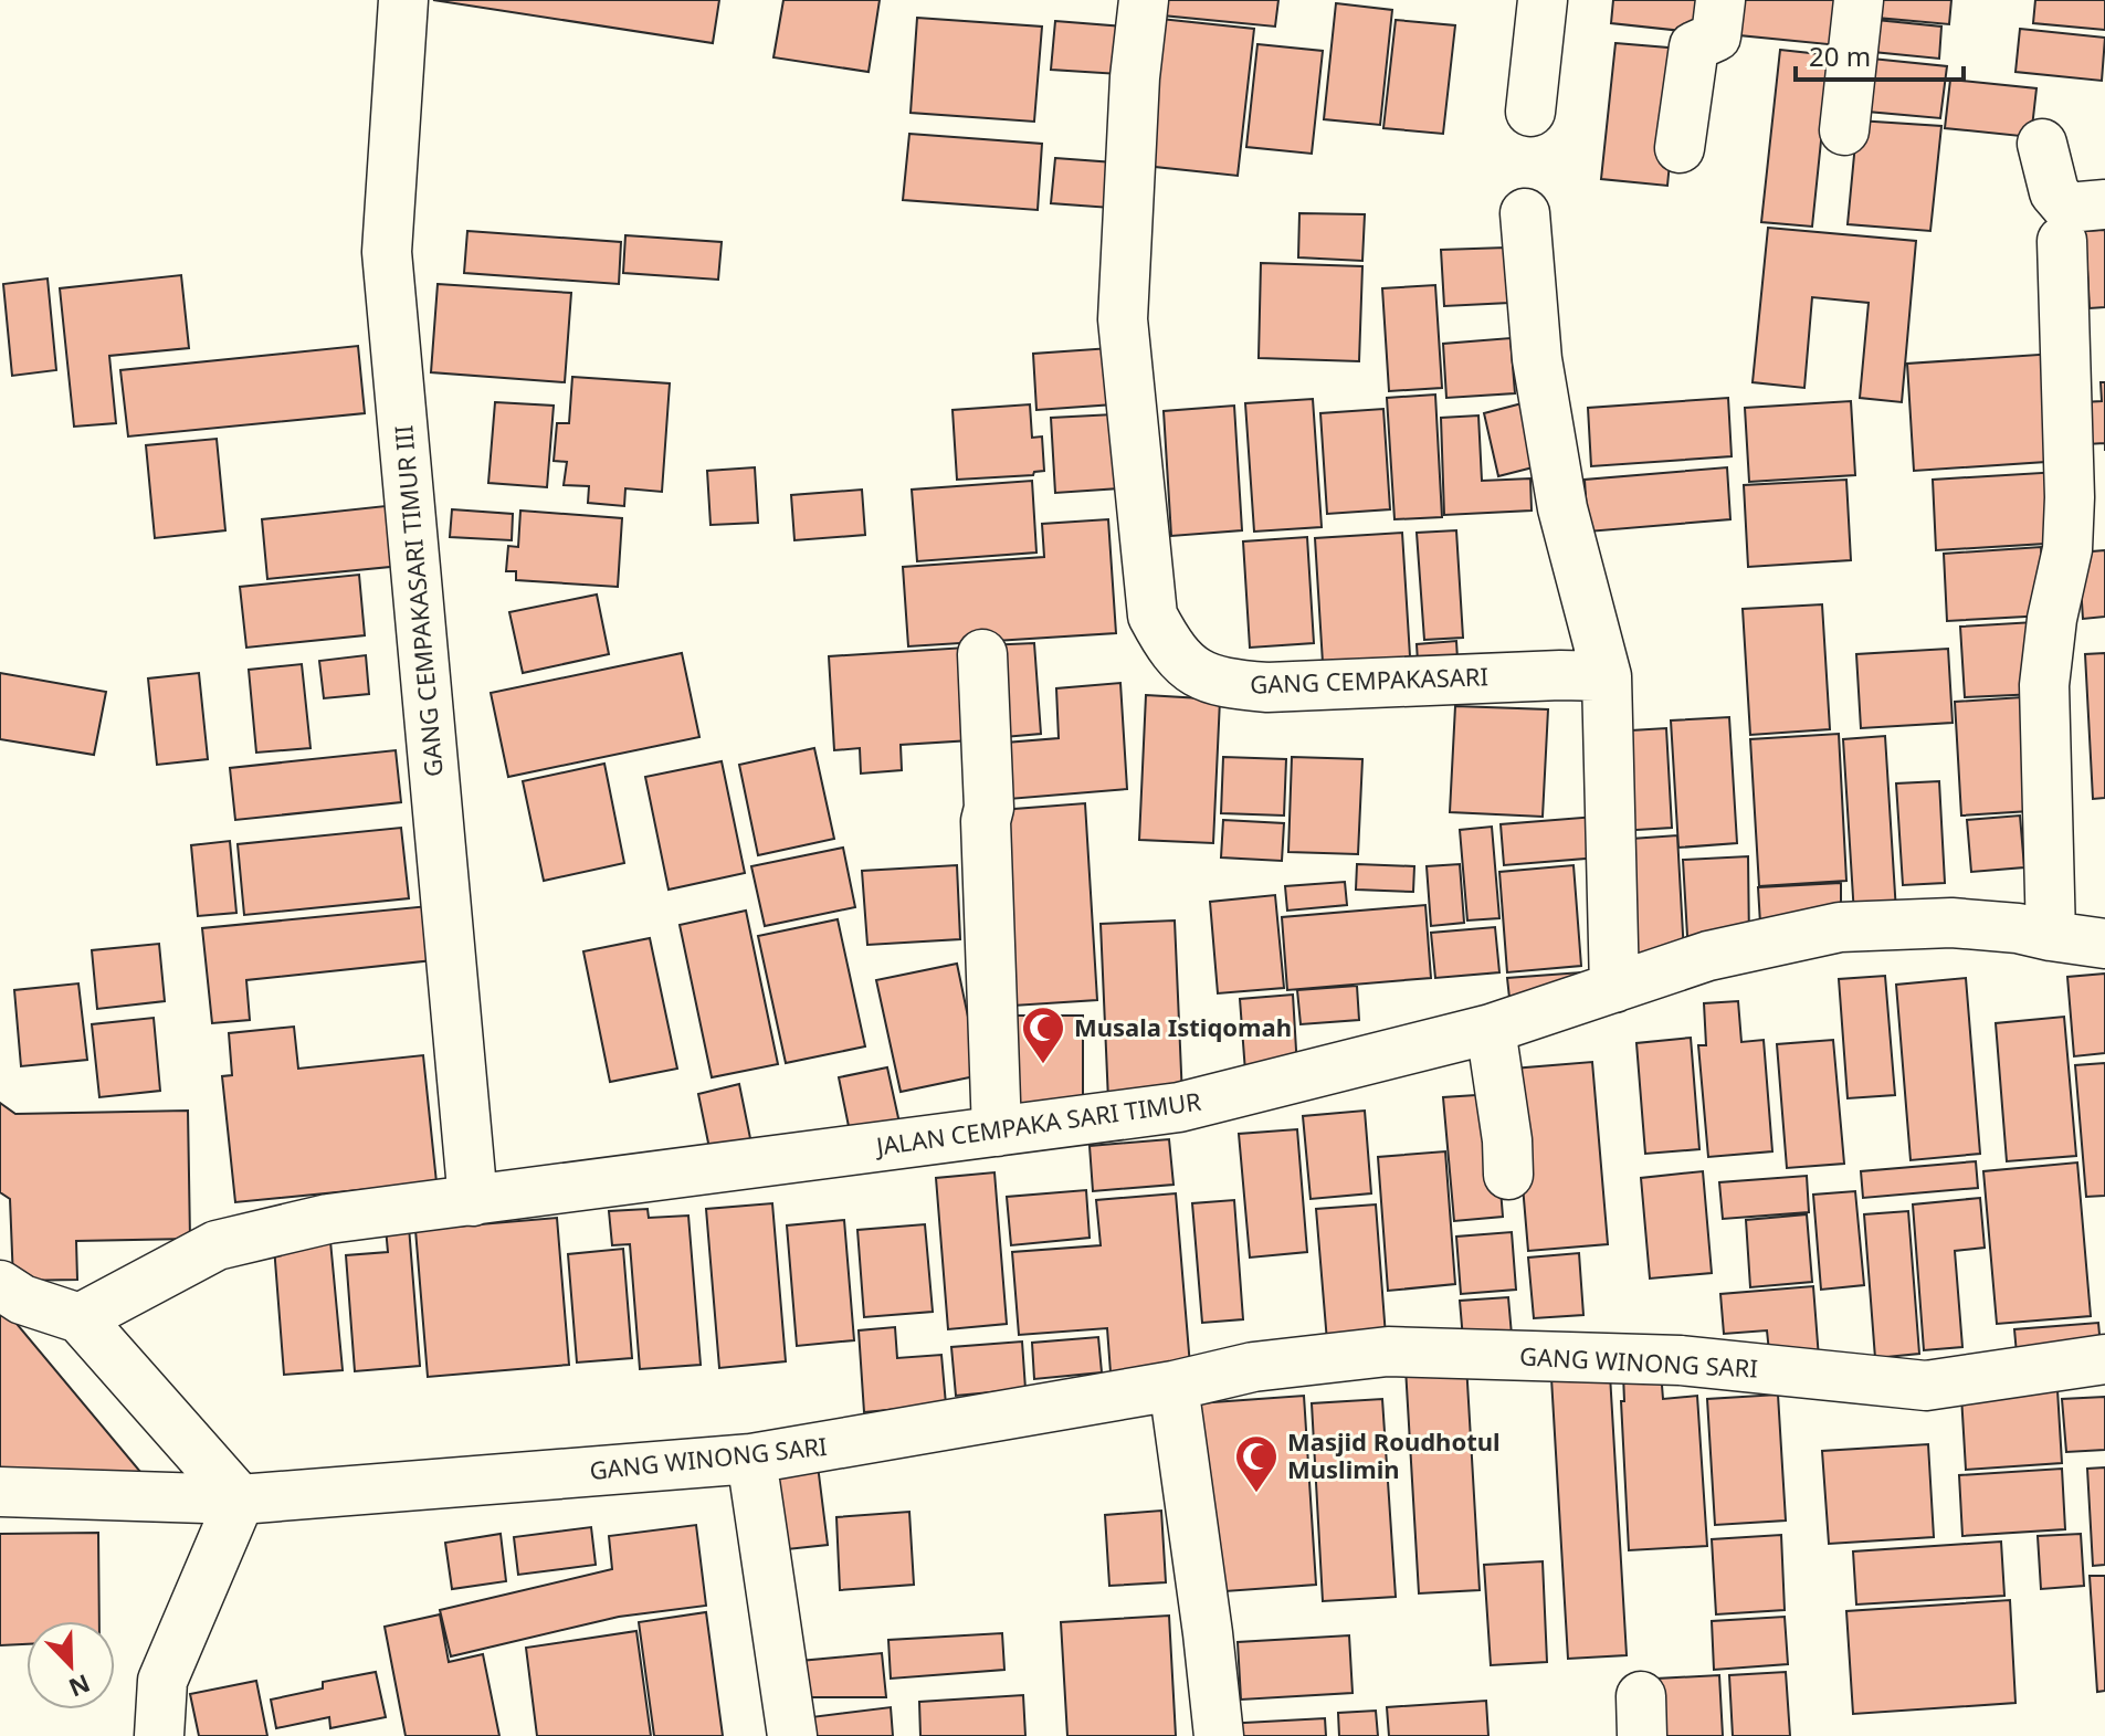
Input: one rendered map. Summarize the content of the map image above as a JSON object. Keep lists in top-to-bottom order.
{
  "streets": {
    "street": [
      "GANG CEMPAKASARI TIMUR III",
      "GANG CEMPAKASARI",
      "JALAN CEMPAKA SARI TIMUR",
      "GANG WINONG SARI"
    ]
  },
  "crossings": [
    ["GANG CEMPAKASARI TIMUR III", "JALAN CEMPAKA SARI TIMUR"]
  ],
  "places": {
    "mosque": ["Musala Istiqomah", "Masjid Roudhotul Muslimin"]
  },
  "scale_bar": "20 m",
  "north": "bottom right"
}
